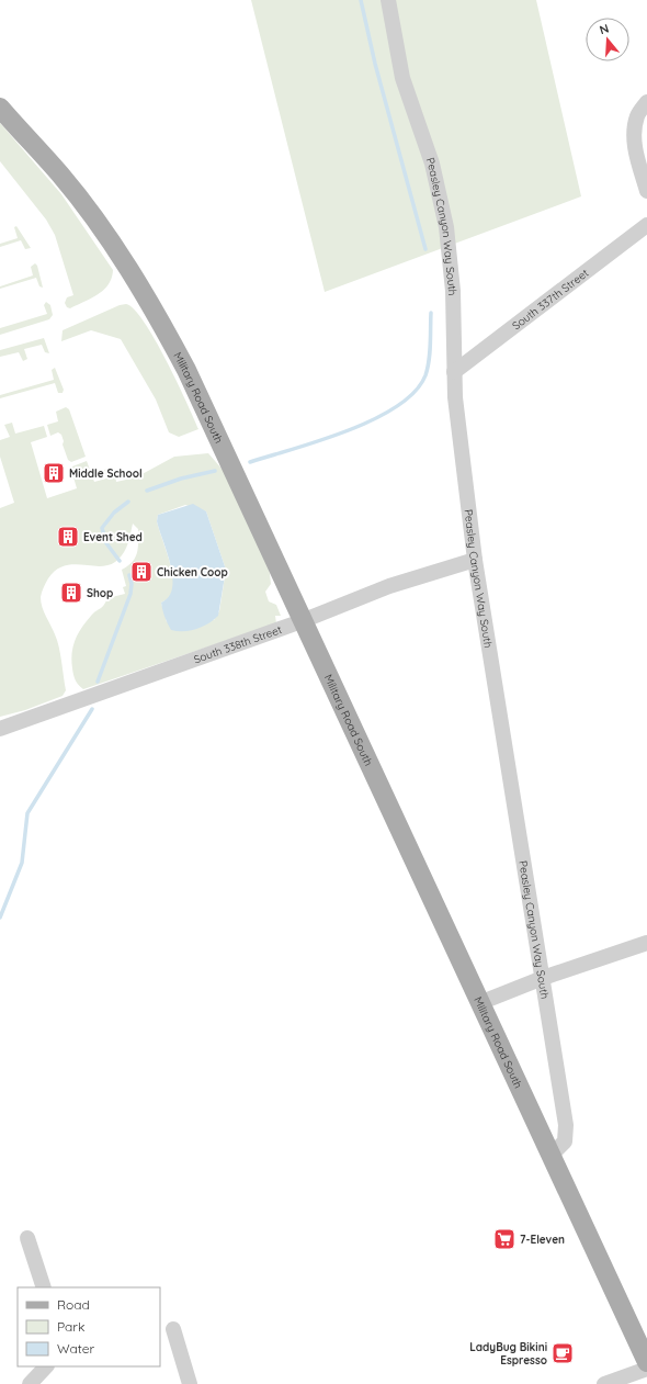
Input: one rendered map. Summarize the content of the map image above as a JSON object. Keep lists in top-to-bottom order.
{
  "streets": {
    "main road": ["Military Road South"],
    "street": ["Peasley Canyon Way South", "South 337th Street", "South 338th Street"]
  },
  "crossings": [
    ["Peasley Canyon Way South", "South 337th Street"],
    ["Peasley Canyon Way South", "Military Road South"],
    ["Peasley Canyon Way South", "South 338th Street"],
    ["Military Road South", "South 338th Street"]
  ],
  "places": {
    "building": [
      "Middle School",
      "Event Shed",
      "Chicken Coop",
      "Shop"
    ],
    "supermarket": ["7-Eleven"],
    "cafe": ["LadyBug Bikini Espresso"]
  },
  "legend": ["Road", "Park", "Water"],
  "north": "top"
}
